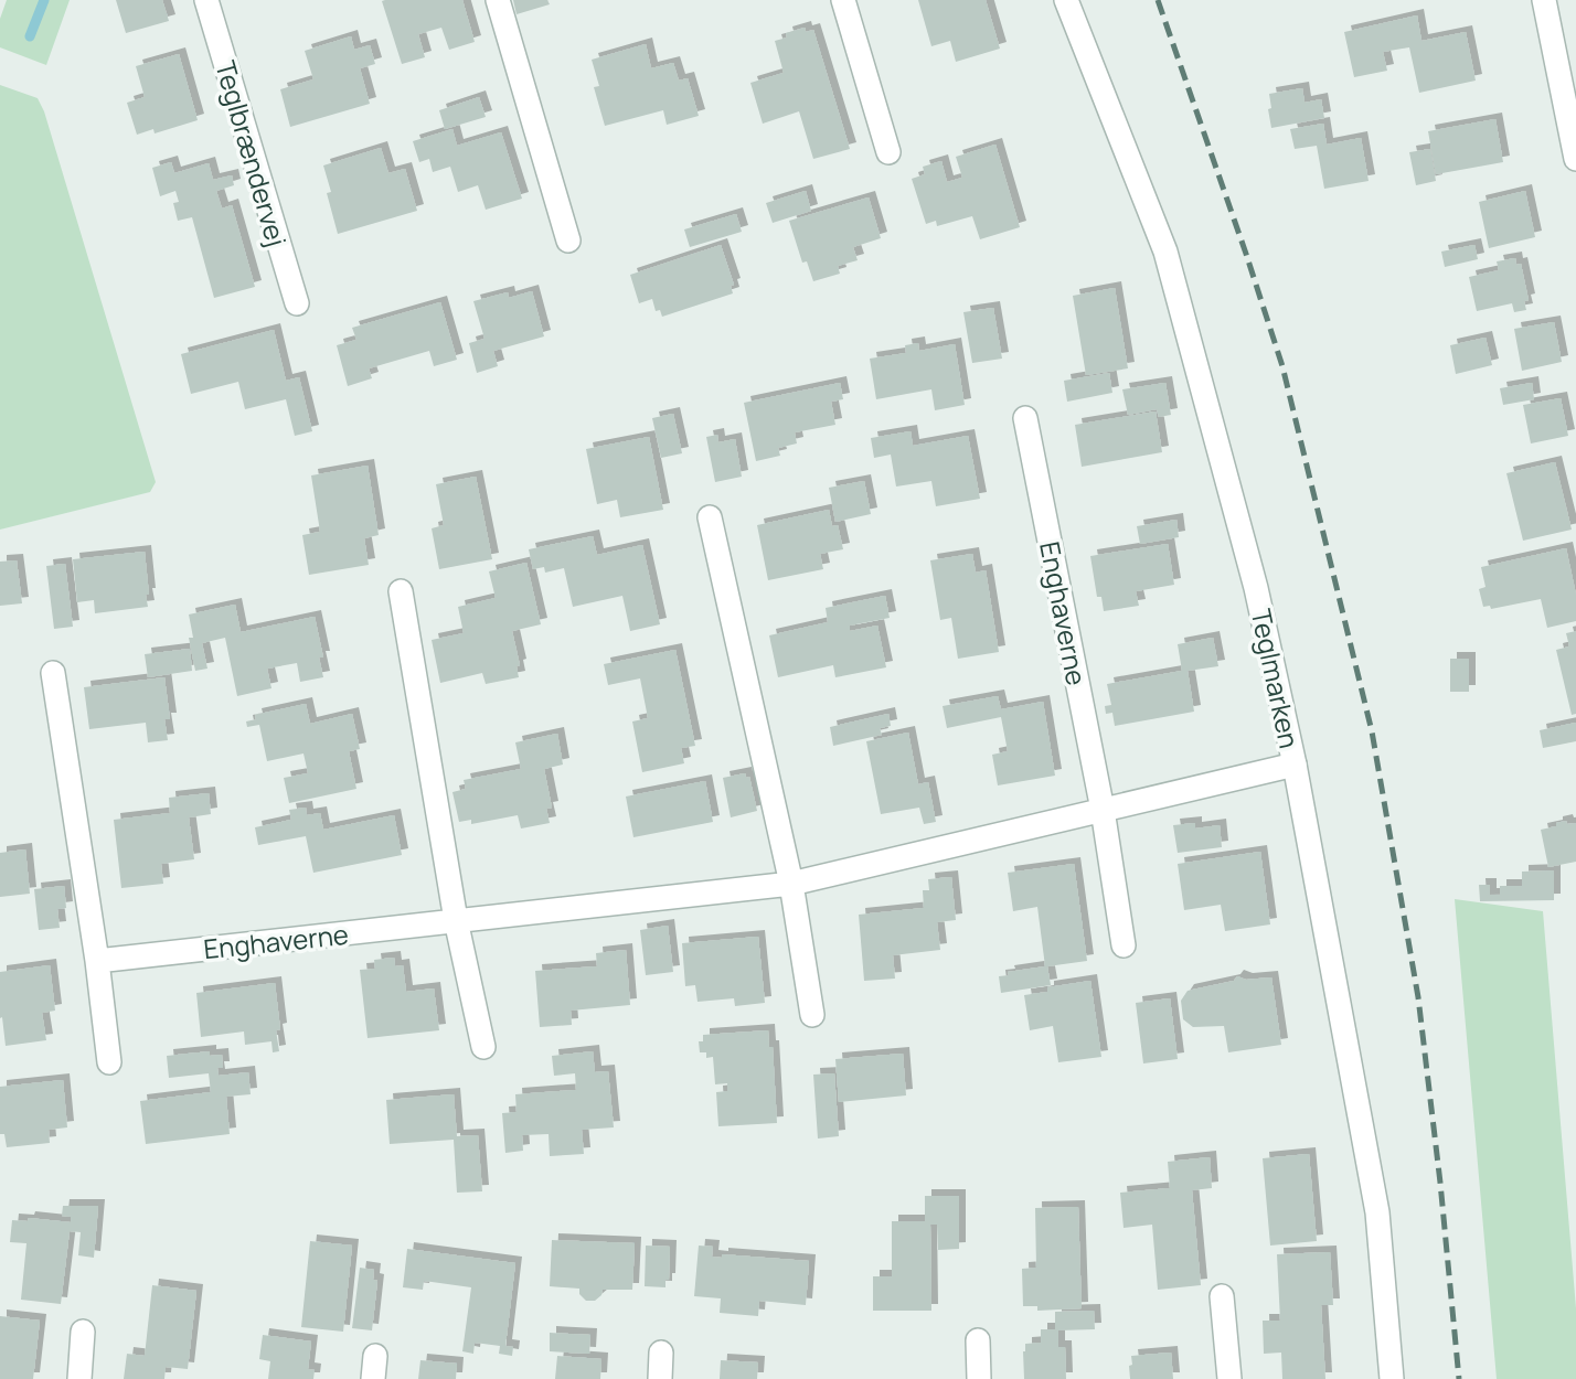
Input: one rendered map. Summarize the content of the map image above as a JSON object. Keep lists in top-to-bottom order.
{
  "streets": {
    "street": ["Teglbrændervej", "Enghaverne", "Teglmarken"]
  },
  "crossings": [
    ["Enghaverne", "Teglmarken"]
  ]
}
